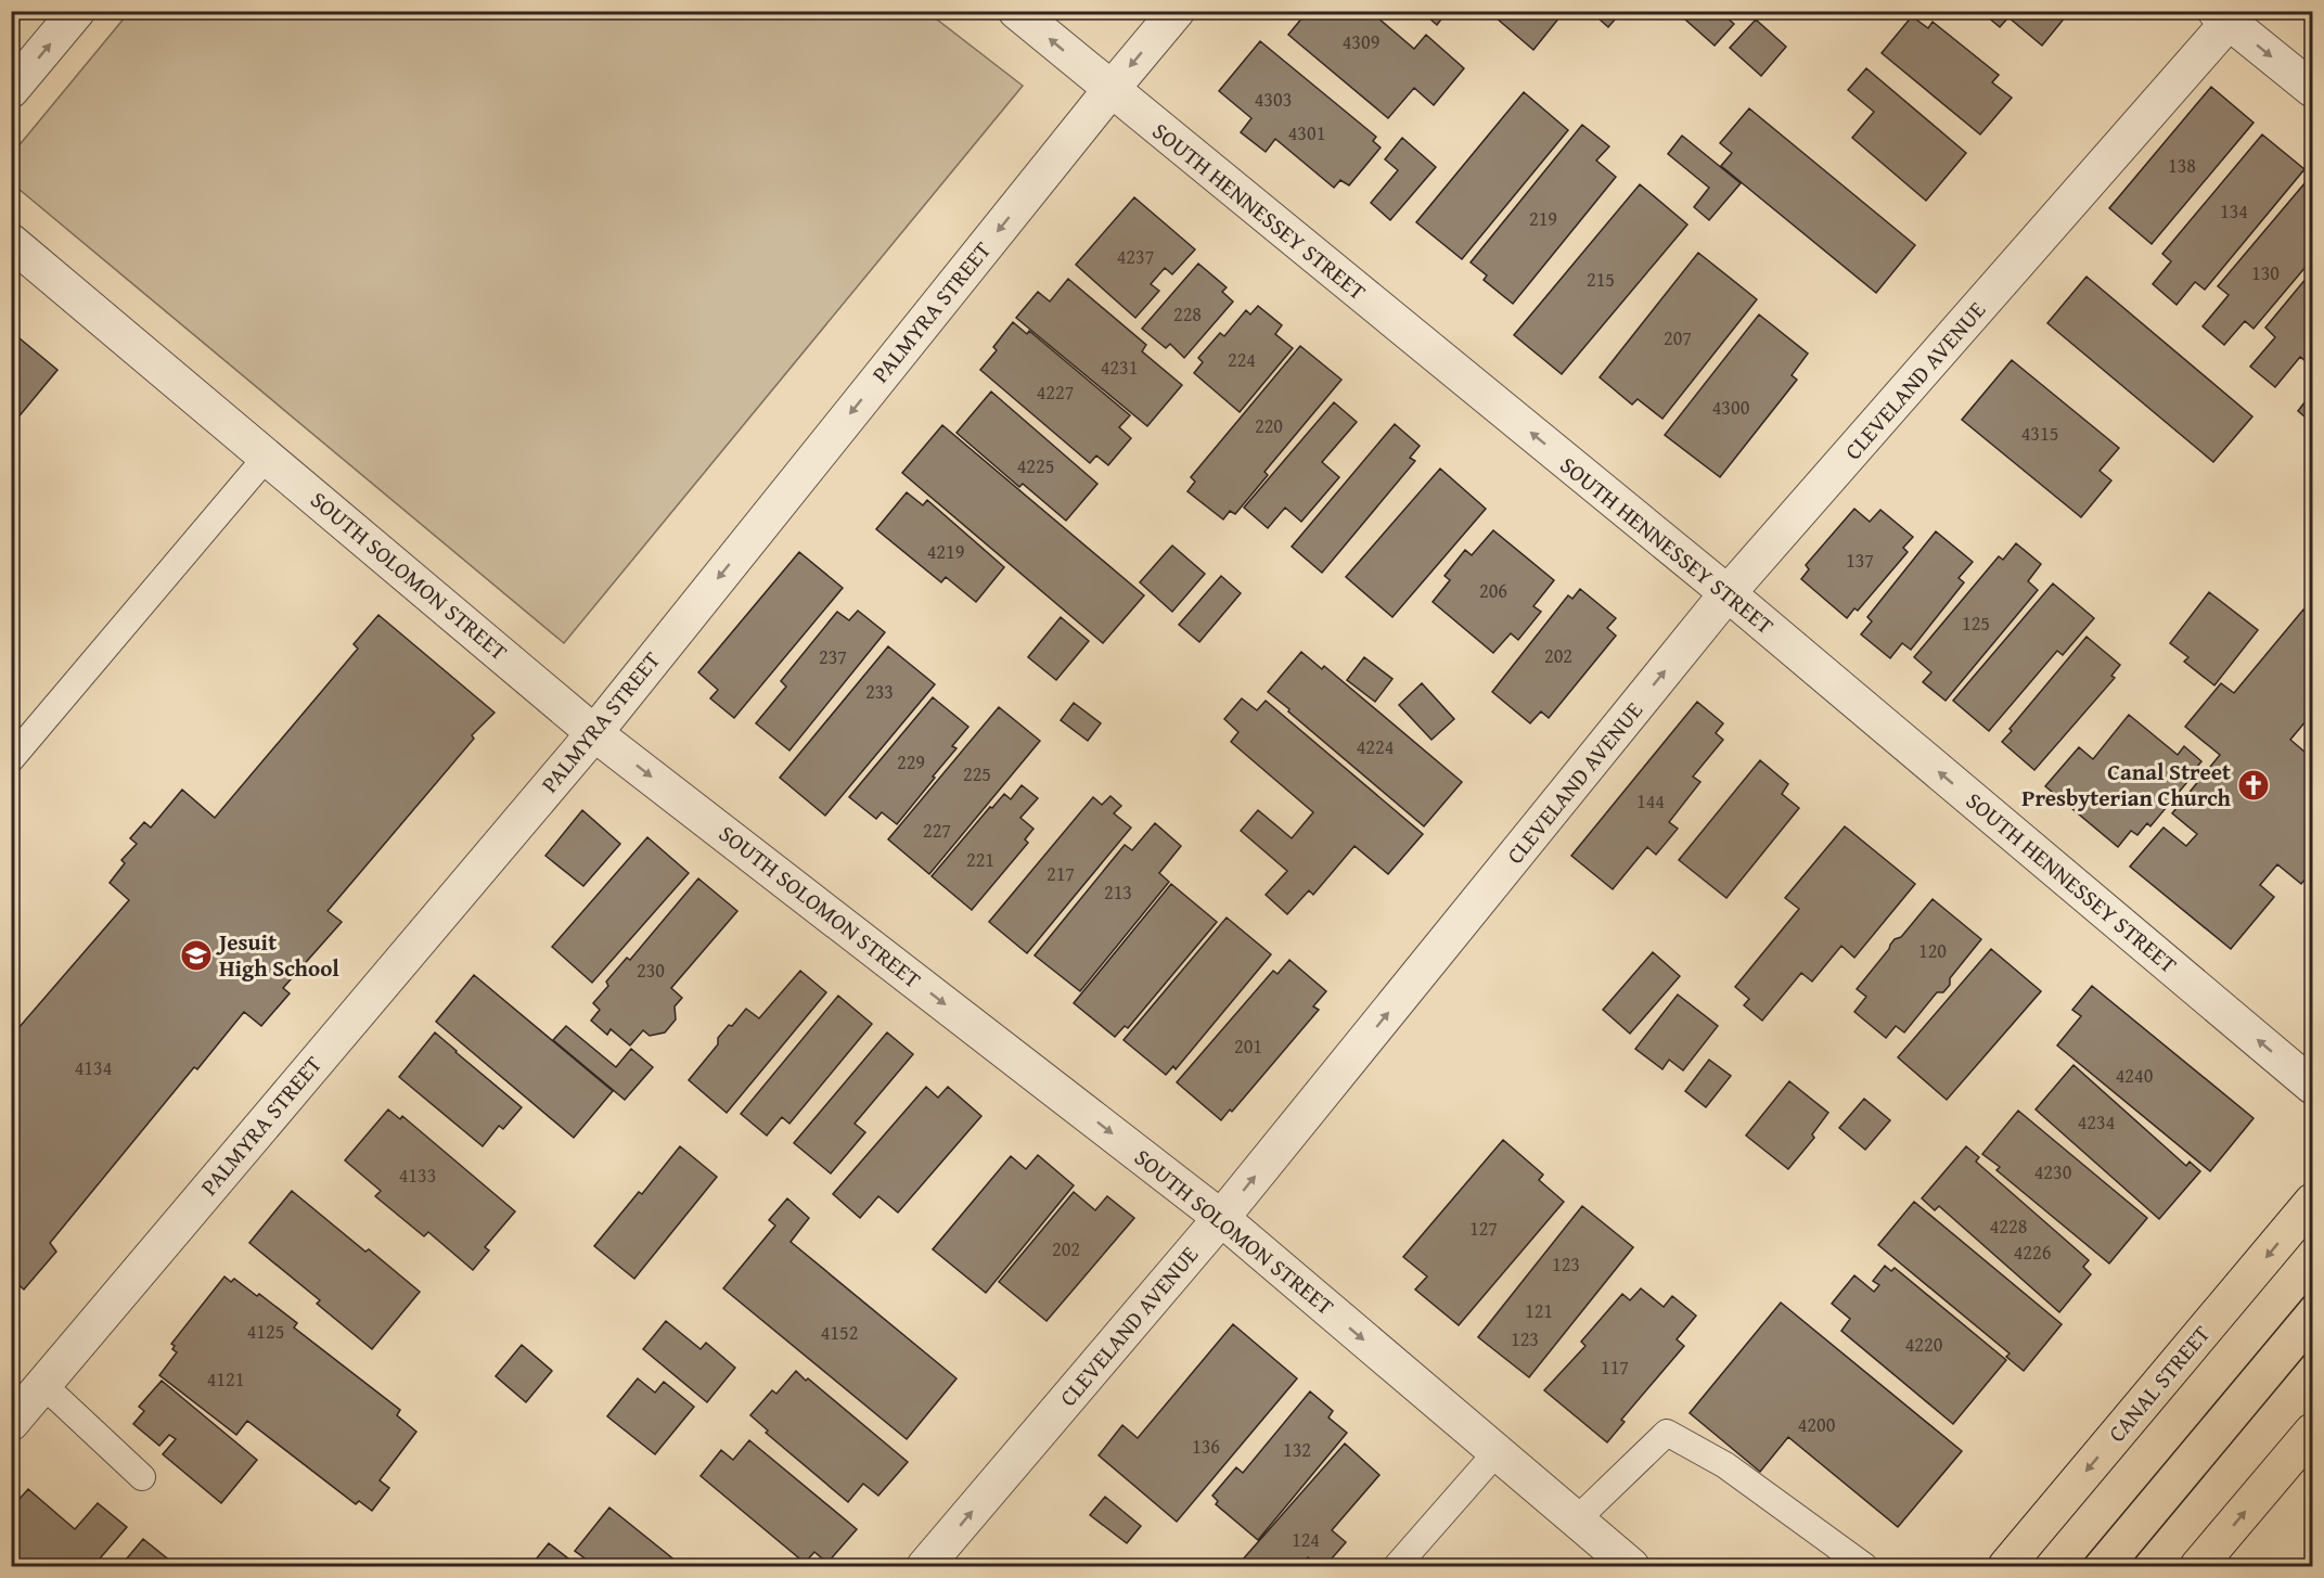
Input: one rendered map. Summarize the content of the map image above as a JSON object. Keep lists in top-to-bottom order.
{
  "streets": {
    "main road": ["CANAL STREET"],
    "street": [
      "SOUTH HENNESSEY STREET",
      "PALMYRA STREET",
      "CLEVELAND AVENUE",
      "SOUTH SOLOMON STREET"
    ]
  },
  "crossings": [
    ["SOUTH HENNESSEY STREET", "PALMYRA STREET"],
    ["SOUTH HENNESSEY STREET", "CLEVELAND AVENUE"],
    ["PALMYRA STREET", "SOUTH SOLOMON STREET"],
    ["CLEVELAND AVENUE", "SOUTH SOLOMON STREET"]
  ],
  "one_way": [
    "SOUTH HENNESSEY STREET",
    "PALMYRA STREET",
    "CLEVELAND AVENUE",
    "SOUTH SOLOMON STREET"
  ],
  "places": {
    "church": ["Canal Street Presbyterian Church"],
    "school or university": ["Jesuit High School"]
  },
  "house_numbers": [
    "4309",
    "4303",
    "4301",
    "138",
    "134",
    "219",
    "4237",
    "130",
    "215",
    "228",
    "207",
    "224",
    "4231",
    "4227",
    "4300",
    "220",
    "4315",
    "4225",
    "4219",
    "137",
    "206",
    "125",
    "202",
    "237",
    "233",
    "4224",
    "229",
    "225",
    "144",
    "227",
    "221",
    "217",
    "213",
    "120",
    "230",
    "201",
    "4134",
    "4240",
    "4234",
    "4230",
    "4133",
    "4228",
    "127",
    "202",
    "4226",
    "123",
    "121",
    "4125",
    "4152",
    "123",
    "4220",
    "117",
    "4121",
    "4200",
    "136",
    "132",
    "124"
  ]
}
